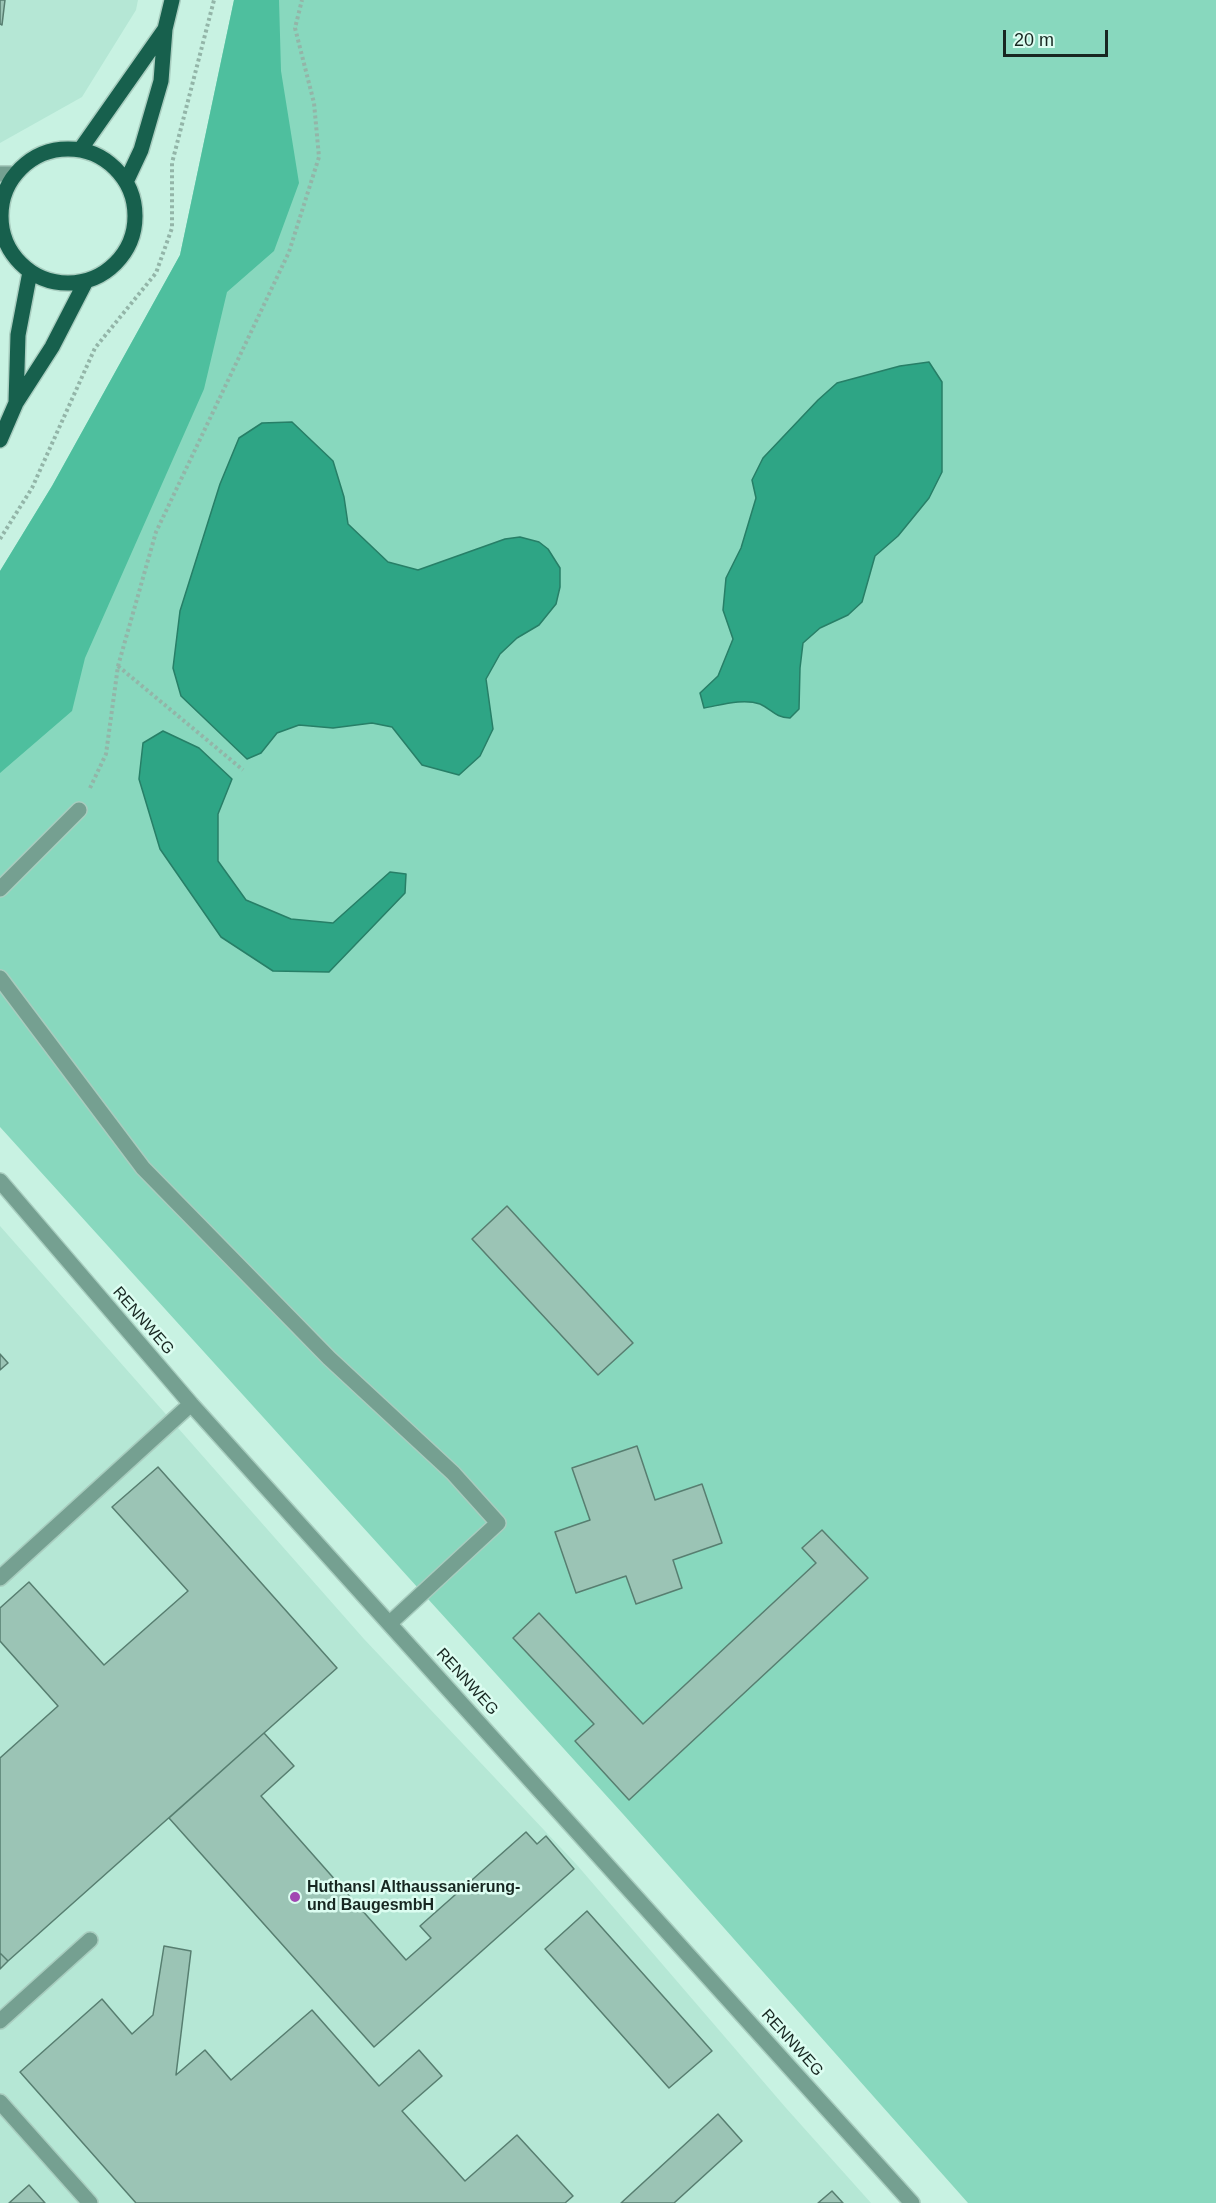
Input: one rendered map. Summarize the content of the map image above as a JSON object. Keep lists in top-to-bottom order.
{
  "streets": {
    "street": ["RENNWEG"]
  },
  "places": ["Huthansl Althaussanierung- und BaugesmbH"],
  "scale_bar": "20 m"
}
